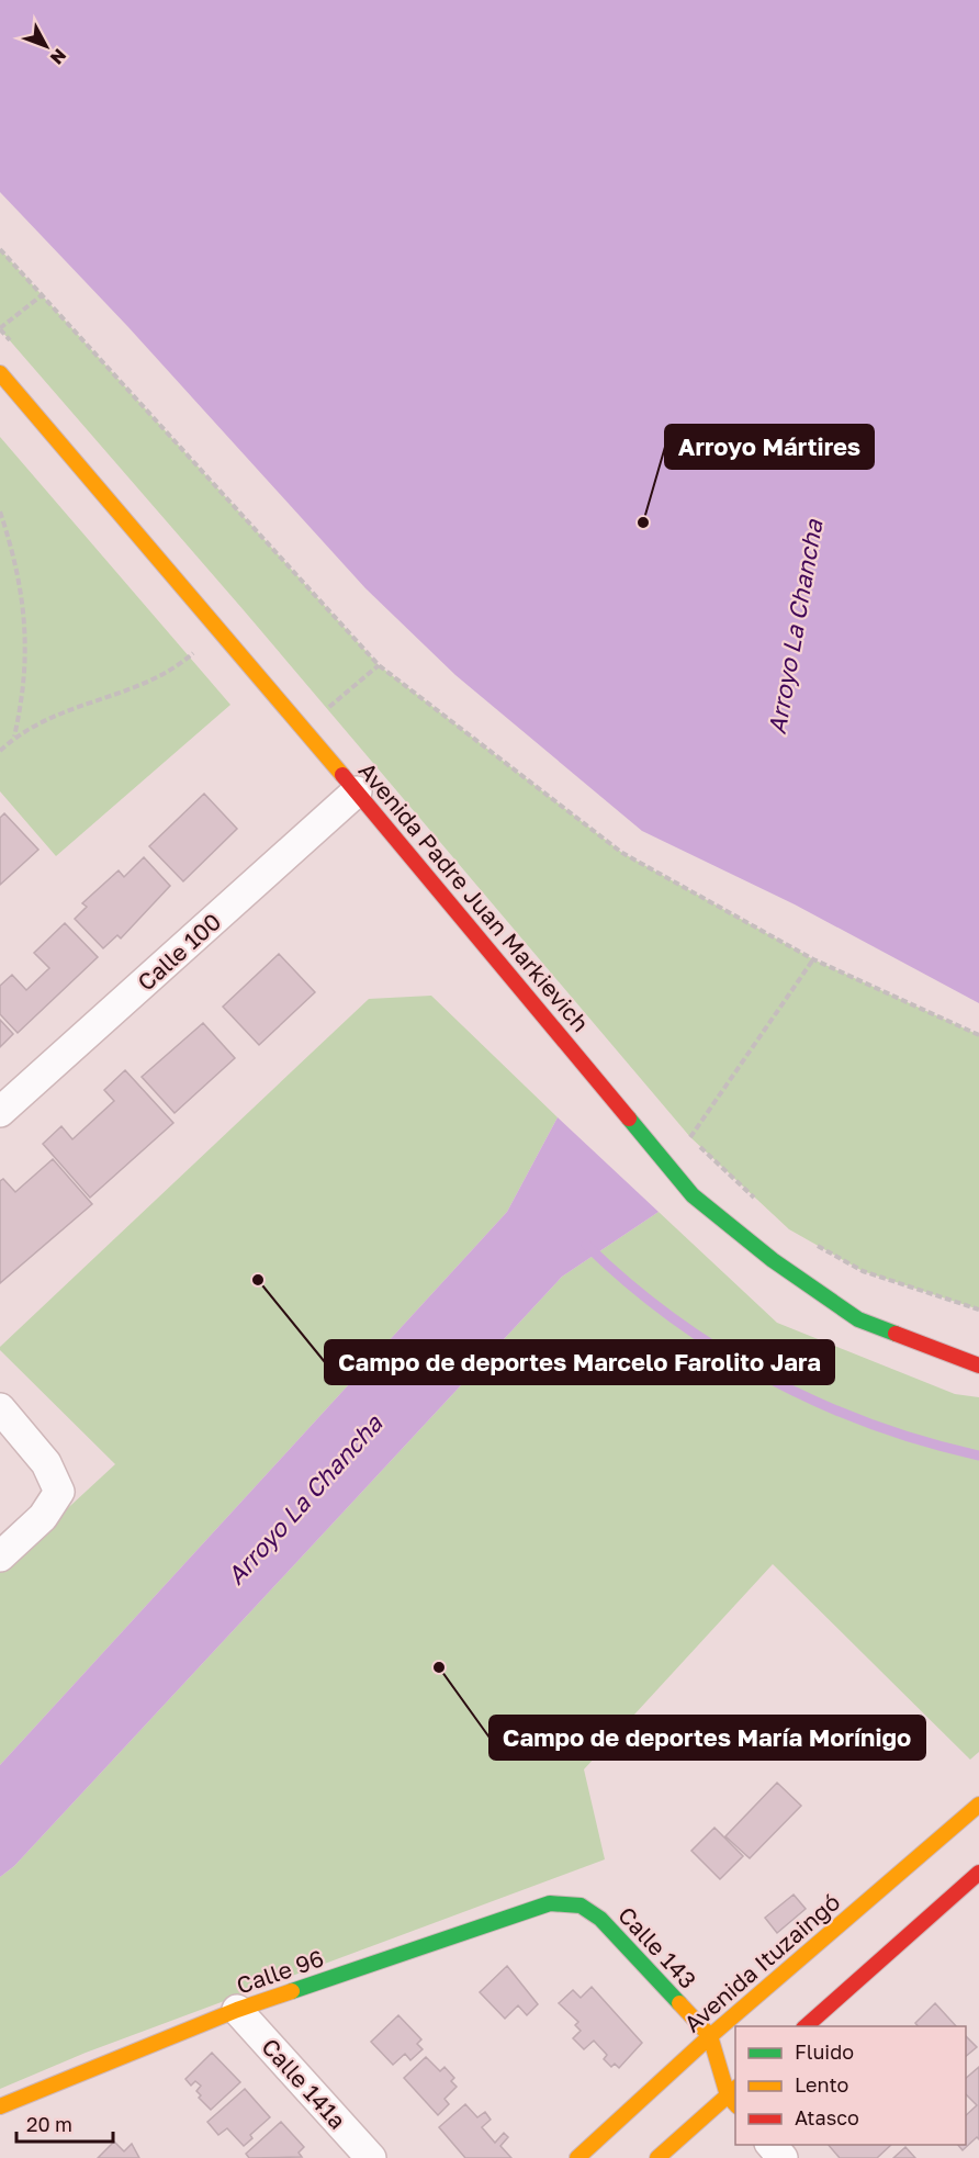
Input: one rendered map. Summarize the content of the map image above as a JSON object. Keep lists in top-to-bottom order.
{
  "streets": {
    "main road": [
      "Avenida Padre Juan Markievich",
      "Calle 143",
      "Avenida Ituzaingó",
      "Calle 96"
    ],
    "street": ["Calle 100", "Calle 141a"]
  },
  "crossings": [
    ["Avenida Padre Juan Markievich", "Calle 100"],
    ["Calle 143", "Avenida Ituzaingó"],
    ["Calle 143", "Calle 96"],
    ["Calle 96", "Calle 141a"]
  ],
  "water": ["Arroyo La Chancha"],
  "places": ["Arroyo Mártires", "Campo de deportes Marcelo Farolito Jara", "Campo de deportes María Morínigo"],
  "legend": ["Fluido", "Lento", "Atasco"],
  "scale_bar": "20 m",
  "north": "bottom right"
}
